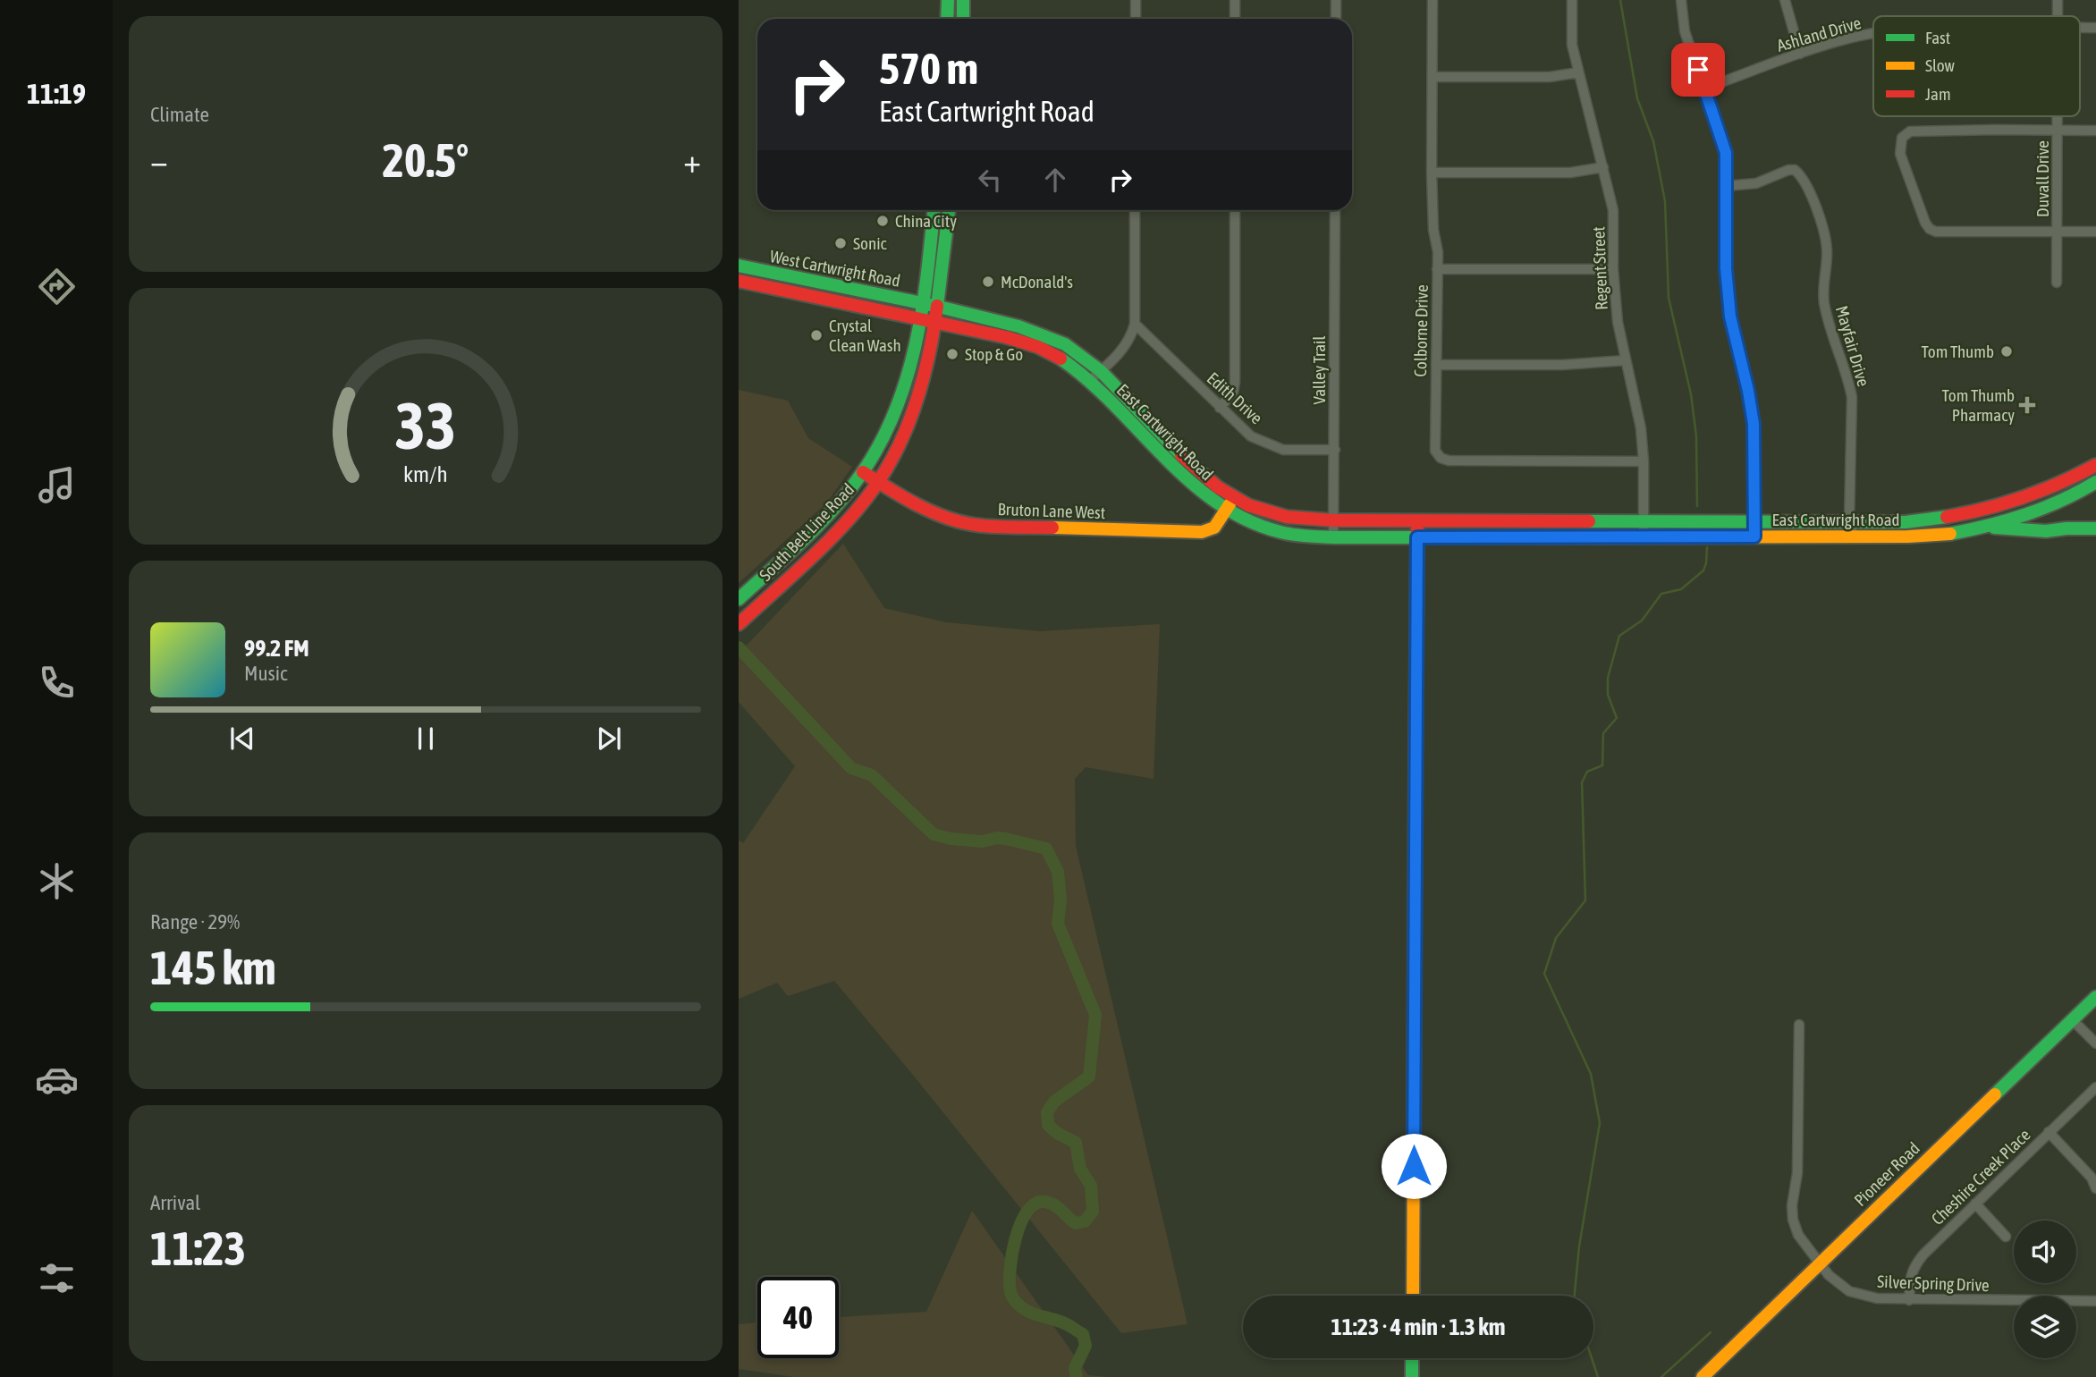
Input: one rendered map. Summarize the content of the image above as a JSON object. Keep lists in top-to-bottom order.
{
  "streets": {
    "main road": [
      "West Cartwright Road",
      "East Cartwright Road",
      "Bruton Lane West",
      "South Belt Line Road",
      "Pioneer Road"
    ],
    "street": [
      "Ashland Drive",
      "Duvall Drive",
      "Regent Street",
      "Colborne Drive",
      "Mayfair Drive",
      "Valley Trail",
      "Edith Drive",
      "Cheshire Creek Place",
      "Silver Spring Drive"
    ]
  },
  "crossings": [
    ["West Cartwright Road", "East Cartwright Road"],
    ["West Cartwright Road", "South Belt Line Road"],
    ["Regent Street", "Colborne Drive"],
    ["Regent Street", "East Cartwright Road"],
    ["Mayfair Drive", "East Cartwright Road"],
    ["Valley Trail", "Edith Drive"],
    ["Valley Trail", "East Cartwright Road"],
    ["East Cartwright Road", "Bruton Lane West"],
    ["East Cartwright Road", "South Belt Line Road"],
    ["Bruton Lane West", "South Belt Line Road"],
    ["Pioneer Road", "Silver Spring Drive"],
    ["Cheshire Creek Place", "Silver Spring Drive"]
  ],
  "places": {
    "other": [
      "China City",
      "Sonic",
      "McDonald's",
      "Crystal Clean Wash",
      "Tom Thumb",
      "Stop & Go"
    ],
    "health": ["Tom Thumb Pharmacy"]
  },
  "legend": ["Fast", "Slow", "Jam"],
  "page": {
    "tabs": "11:19",
    "tile": [
      "Climate",
      ["Range · 29%", "145 km"],
      ["Arrival", "11:23"]
    ],
    "turn": ["570 m", "East Cartwright Road"],
    "heat": ["−", "20.5°", "+"],
    "song": ["99.2 FM", "Music"],
    "limit": "40",
    "trip": "11:23 · 4 min · 1.3 km",
    "gauge": ["33", "km/h"]
  }
}
